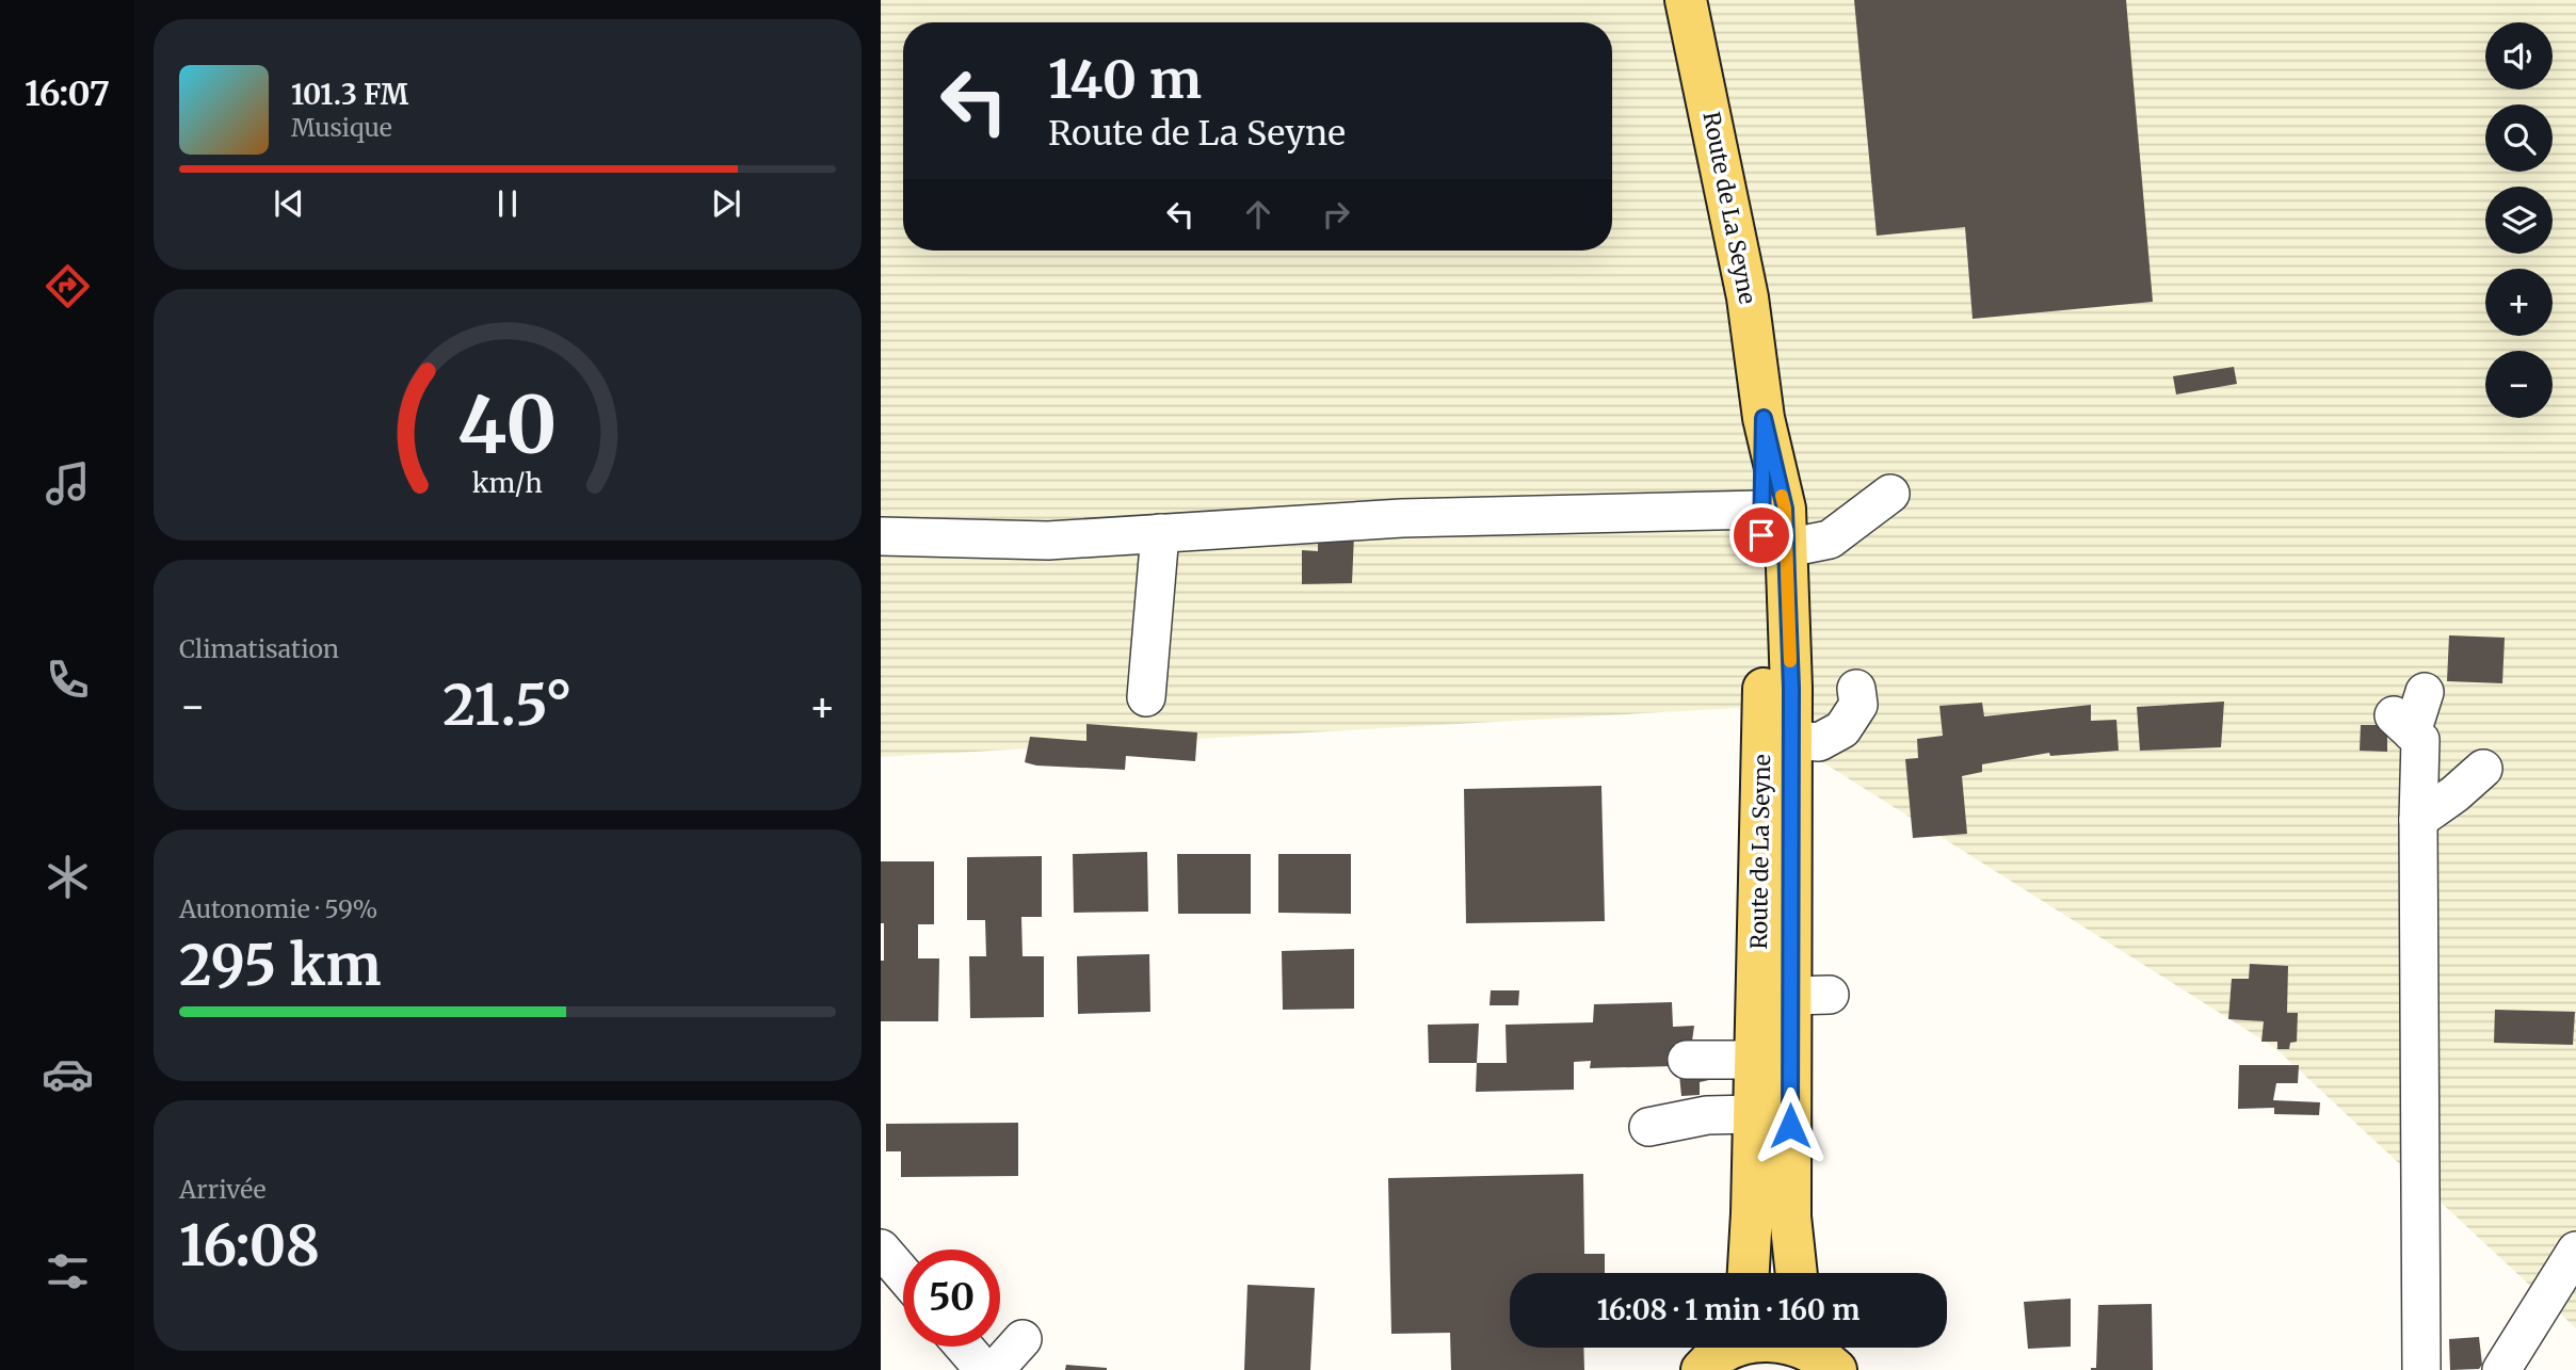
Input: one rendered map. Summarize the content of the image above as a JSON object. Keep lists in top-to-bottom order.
{
  "streets": {
    "main road": ["Route de La Seyne"]
  },
  "page": {
    "tabs": "16:07",
    "map_buttons": ["+", "−"],
    "turn": ["140 m", "Route de La Seyne"],
    "song": ["101.3 FM", "Musique"],
    "tile": [
      "Climatisation",
      ["Autonomie · 59%", "295 km"],
      ["Arrivée", "16:08"]
    ],
    "heat": ["−", "21.5°", "+"],
    "limit": "50",
    "trip": "16:08 · 1 min · 160 m",
    "gauge": ["40", "km/h"]
  }
}
